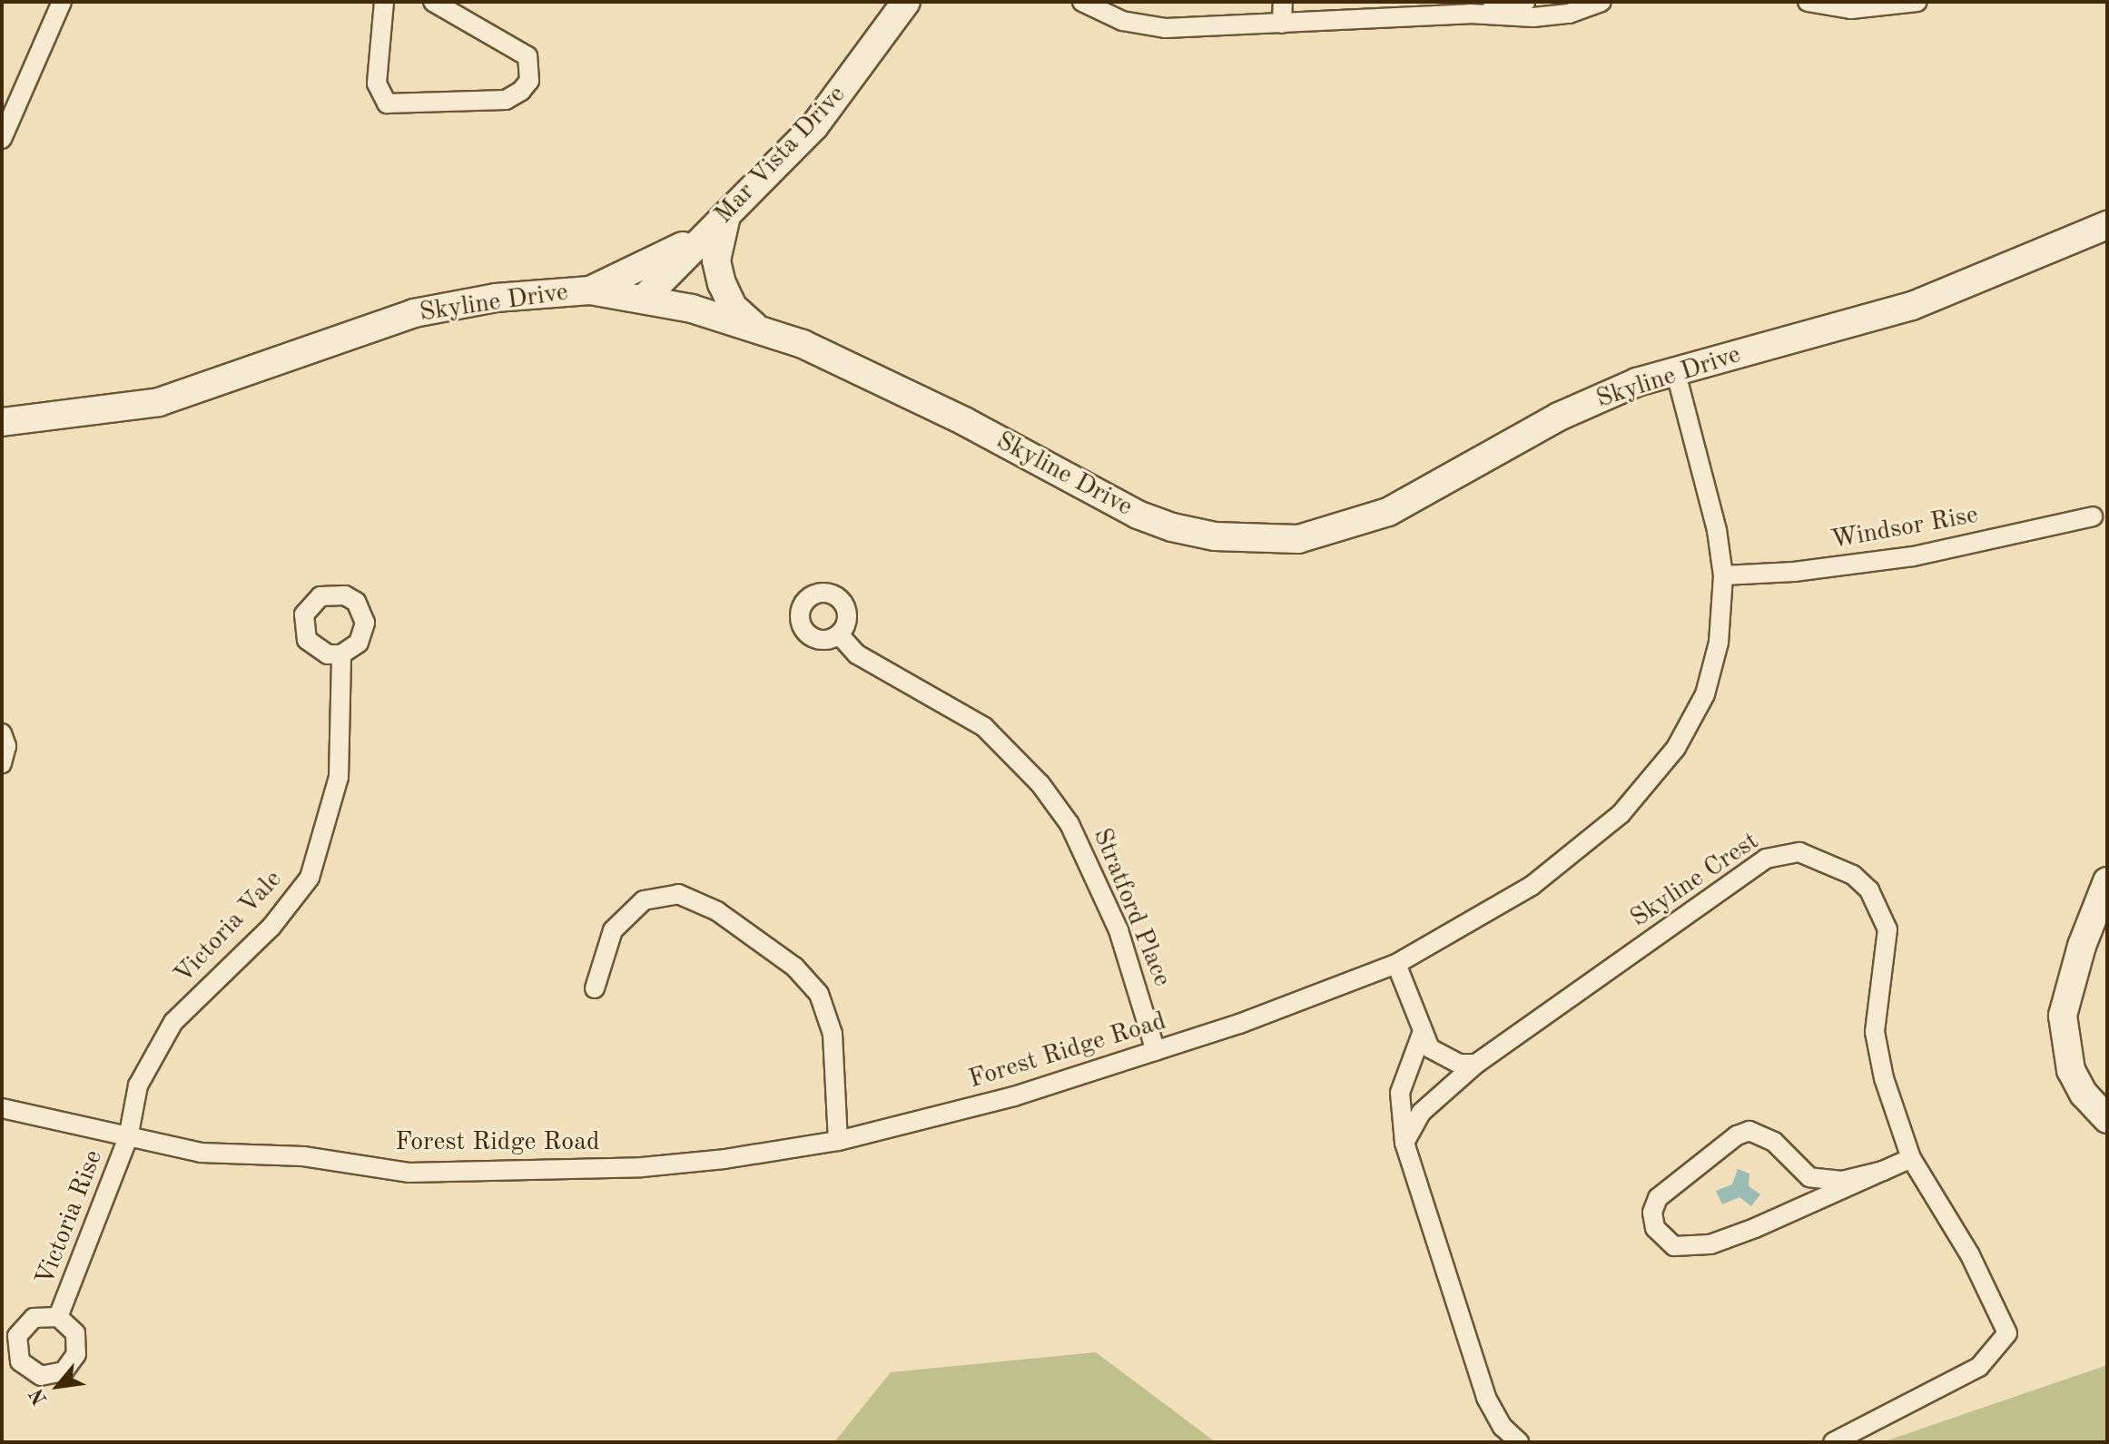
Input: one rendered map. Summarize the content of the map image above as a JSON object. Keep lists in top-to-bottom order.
{
  "streets": {
    "street": [
      "Mar Vista Drive",
      "Skyline Drive",
      "Windsor Rise",
      "Skyline Crest",
      "Stratford Place",
      "Victoria Vale",
      "Forest Ridge Road",
      "Victoria Rise"
    ]
  },
  "crossings": [
    ["Mar Vista Drive", "Skyline Drive"],
    ["Skyline Drive", "Forest Ridge Road"],
    ["Windsor Rise", "Forest Ridge Road"],
    ["Stratford Place", "Forest Ridge Road"],
    ["Victoria Vale", "Forest Ridge Road"],
    ["Victoria Vale", "Victoria Rise"],
    ["Forest Ridge Road", "Victoria Rise"]
  ],
  "north": "bottom left"
}
